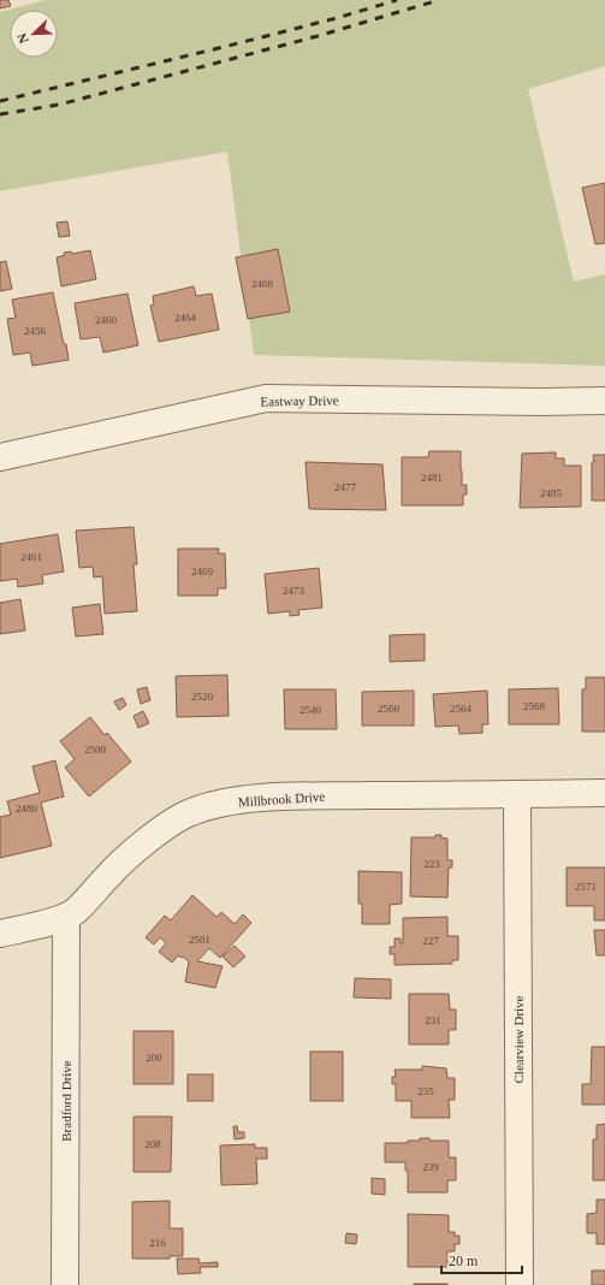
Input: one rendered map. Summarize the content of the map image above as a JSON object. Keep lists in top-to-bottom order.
{
  "streets": {
    "street": [
      "Eastway Drive",
      "Millbrook Drive",
      "Clearview Drive",
      "Bradford Drive"
    ]
  },
  "crossings": [
    ["Millbrook Drive", "Clearview Drive"],
    ["Millbrook Drive", "Bradford Drive"]
  ],
  "house_numbers": [
    "2468",
    "2464",
    "2460",
    "2456",
    "2481",
    "2477",
    "2485",
    "2461",
    "2469",
    "2473",
    "2520",
    "2568",
    "2560",
    "2564",
    "2540",
    "2500",
    "2480",
    "223",
    "2571",
    "2501",
    "227",
    "231",
    "200",
    "235",
    "208",
    "239",
    "216"
  ],
  "scale_bar": "20 m",
  "north": "bottom left"
}
